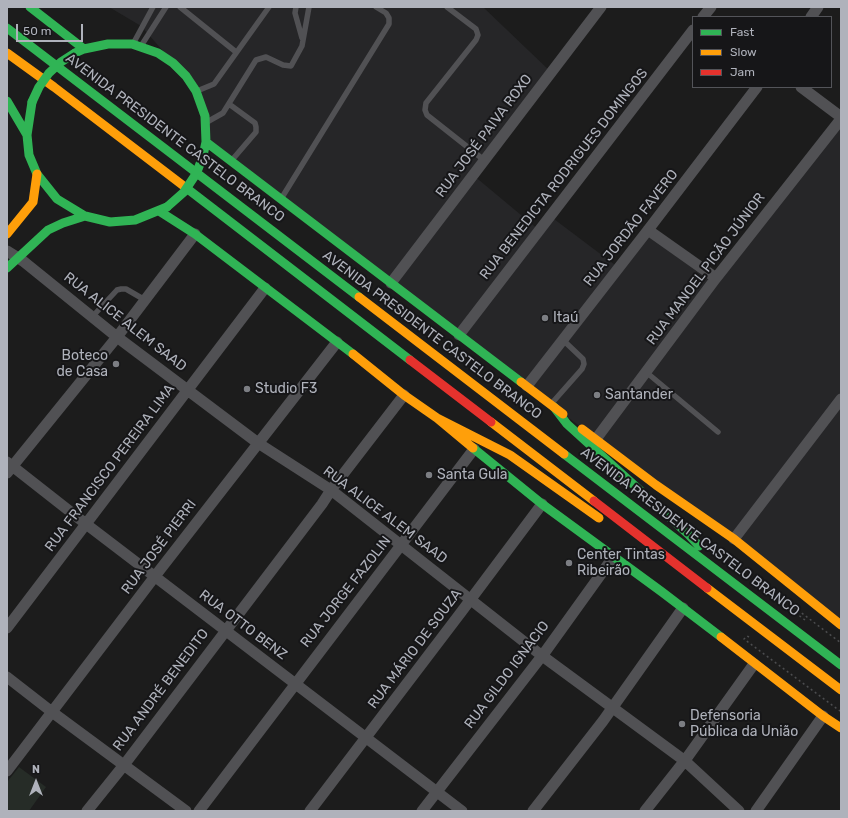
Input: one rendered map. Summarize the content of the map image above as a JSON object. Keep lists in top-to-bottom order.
{
  "streets": {
    "main road": ["AVENIDA PRESIDENTE CASTELO BRANCO"],
    "street": [
      "RUA JOSÉ PAIVA ROXO",
      "RUA BENEDICTA RODRIGUES DOMINGOS",
      "RUA JORDÃO FAVERO",
      "RUA MANOEL PICÃO JÚNIOR",
      "RUA ALICE ALEM SAAD",
      "RUA FRANCISCO PEREIRA LIMA",
      "RUA JOSÉ PIERRI",
      "RUA JORGE FAZOLIN",
      "RUA OTTO BENZ",
      "RUA MÁRIO DE SOUZA",
      "RUA GILDO IGNACIO",
      "RUA ANDRÉ BENEDITO"
    ]
  },
  "crossings": [
    ["RUA JOSÉ PAIVA ROXO", "AVENIDA PRESIDENTE CASTELO BRANCO"],
    ["AVENIDA PRESIDENTE CASTELO BRANCO", "RUA BENEDICTA RODRIGUES DOMINGOS"],
    ["AVENIDA PRESIDENTE CASTELO BRANCO", "RUA JORDÃO FAVERO"],
    ["AVENIDA PRESIDENTE CASTELO BRANCO", "RUA MANOEL PICÃO JÚNIOR"],
    ["RUA ALICE ALEM SAAD", "RUA FRANCISCO PEREIRA LIMA"],
    ["RUA ALICE ALEM SAAD", "RUA JOSÉ PIERRI"],
    ["RUA ALICE ALEM SAAD", "RUA JORGE FAZOLIN"],
    ["RUA ALICE ALEM SAAD", "RUA MÁRIO DE SOUZA"],
    ["RUA ALICE ALEM SAAD", "RUA GILDO IGNACIO"],
    ["RUA ALICE ALEM SAAD", "RUA ANDRÉ BENEDITO"],
    ["RUA FRANCISCO PEREIRA LIMA", "RUA OTTO BENZ"],
    ["RUA JOSÉ PIERRI", "RUA OTTO BENZ"],
    ["RUA JORGE FAZOLIN", "RUA OTTO BENZ"],
    ["RUA OTTO BENZ", "RUA MÁRIO DE SOUZA"],
    ["RUA OTTO BENZ", "RUA GILDO IGNACIO"],
    ["RUA OTTO BENZ", "RUA ANDRÉ BENEDITO"]
  ],
  "places": [
    "Itaú",
    "Boteco de Casa",
    "Studio F3",
    "Santander",
    "Santa Gula",
    "Center Tintas Ribeirão",
    "Defensoria Pública da União"
  ],
  "legend": ["Fast", "Slow", "Jam"],
  "scale_bar": "50 m",
  "north": "top"
}
